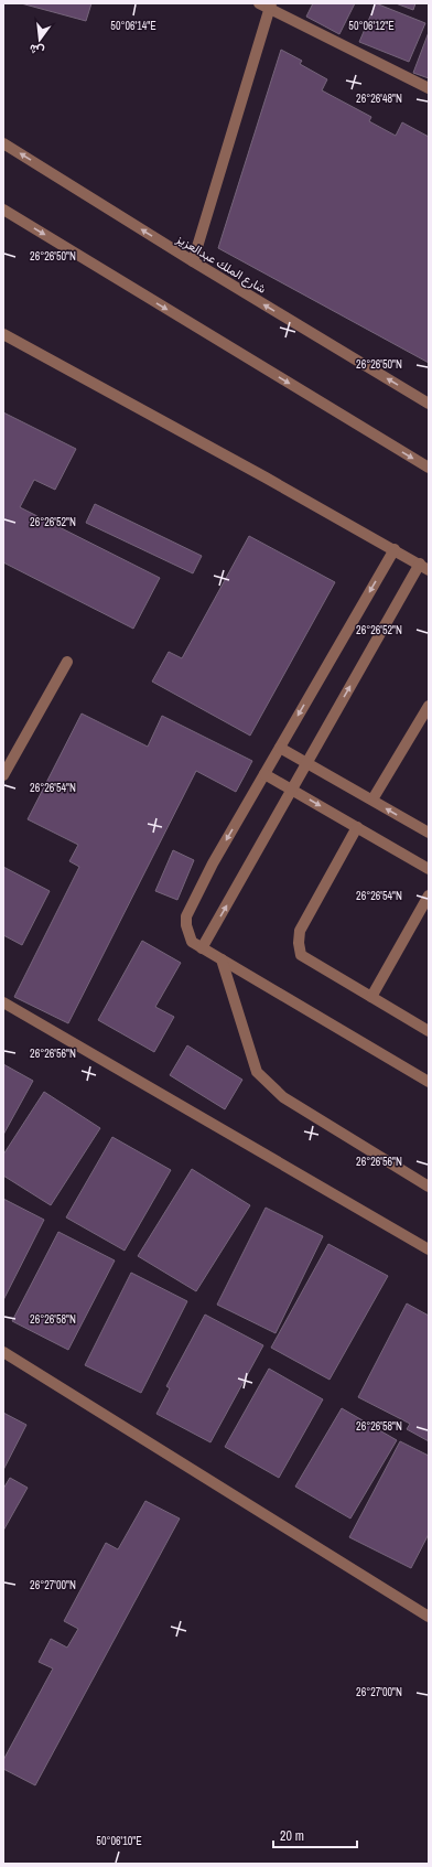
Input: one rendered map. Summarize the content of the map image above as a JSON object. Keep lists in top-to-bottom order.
{
  "streets": {
    "street": ["شارع الملك عبدالعزيز"]
  },
  "scale_bar": "20 m",
  "north": "bottom",
  "coordinates": [
    "50°06'14\"E",
    "50°06'12\"E",
    "26°26'48\"N",
    "26°26'50\"N",
    "26°26'52\"N",
    "26°26'54\"N",
    "26°26'56\"N",
    "26°26'58\"N",
    "26°27'00\"N",
    "50°06'10\"E"
  ]
}
